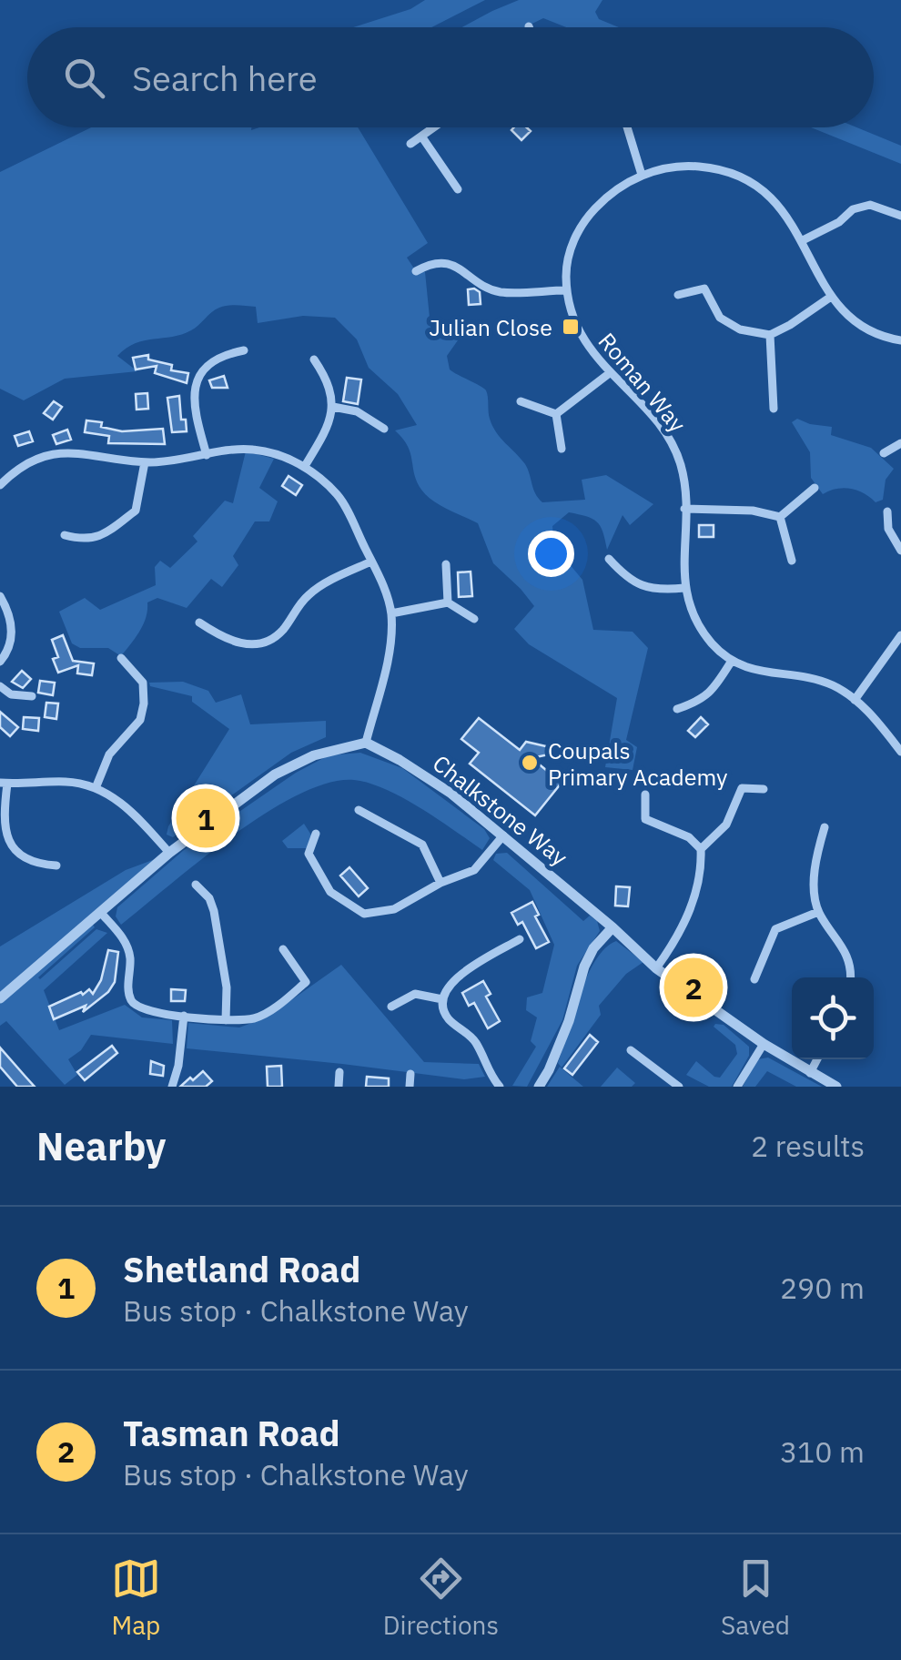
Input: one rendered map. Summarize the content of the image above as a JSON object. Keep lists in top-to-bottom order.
{
  "streets": {
    "street": ["Roman Way", "Chalkstone Way"]
  },
  "places": {
    "transit": ["Julian Close"],
    "other": ["Coupals Primary Academy"]
  },
  "page": {
    "search": "Search here",
    "pins": ["1", "2"],
    "heading": ["Nearby", "2 results"],
    "list": [
      {
        "mark": "1",
        "name": "Shetland Road",
        "note": "Bus stop · Chalkstone Way",
        "value": "290 m"
      },
      {
        "mark": "2",
        "name": "Tasman Road",
        "note": "Bus stop · Chalkstone Way",
        "value": "310 m"
      }
    ],
    "nav": ["Map", "Directions", "Saved"]
  }
}
